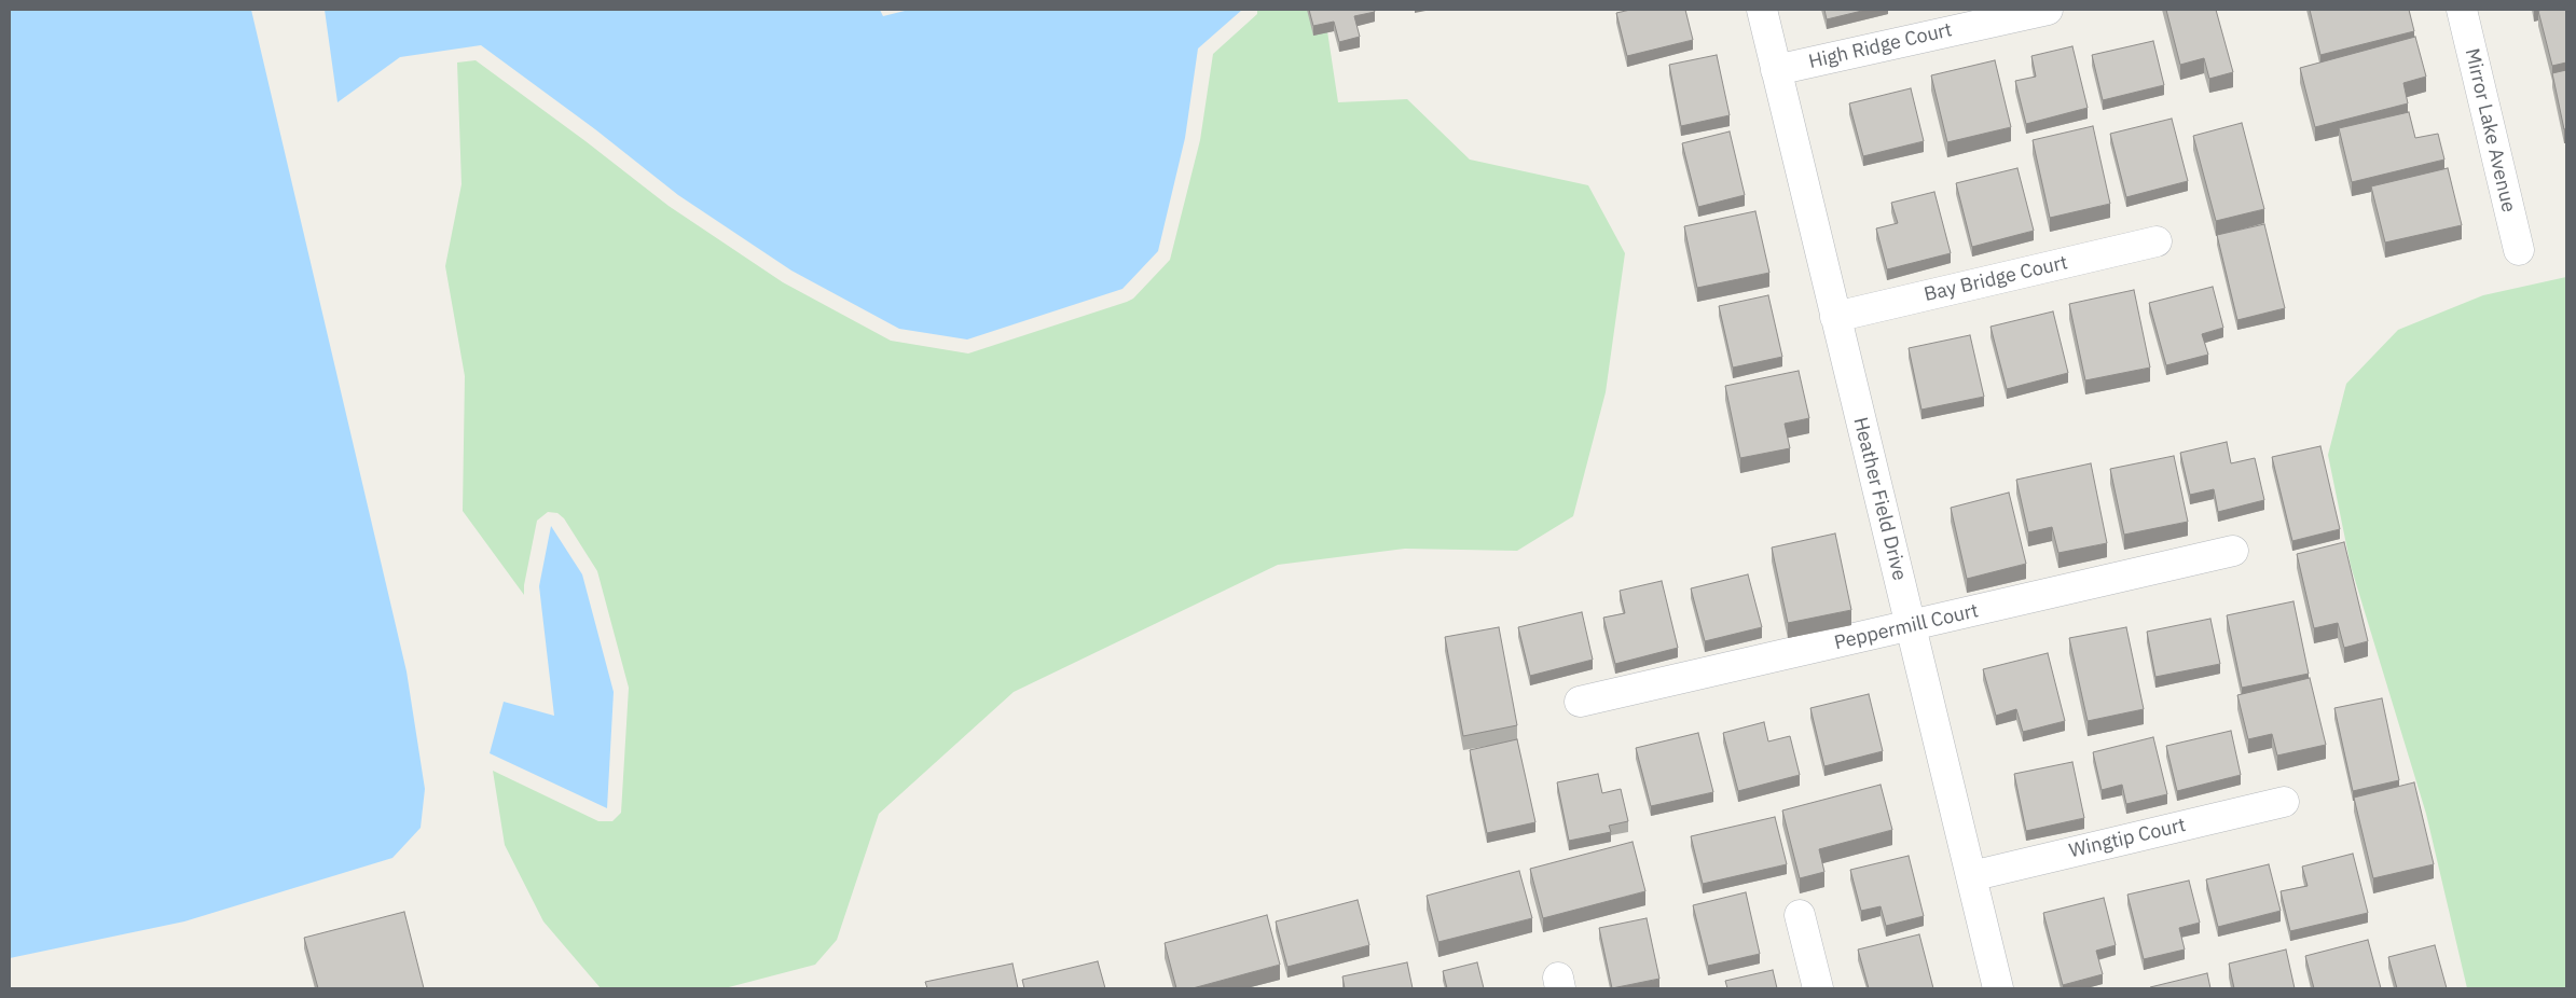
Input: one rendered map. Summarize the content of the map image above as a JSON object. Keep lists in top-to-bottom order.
{
  "streets": {
    "street": [
      "High Ridge Court",
      "Mirror Lake Avenue",
      "Bay Bridge Court",
      "Heather Field Drive",
      "Peppermill Court",
      "Wingtip Court"
    ]
  },
  "crossings": [
    ["High Ridge Court", "Heather Field Drive"],
    ["Bay Bridge Court", "Heather Field Drive"],
    ["Heather Field Drive", "Peppermill Court"],
    ["Heather Field Drive", "Wingtip Court"]
  ]
}
